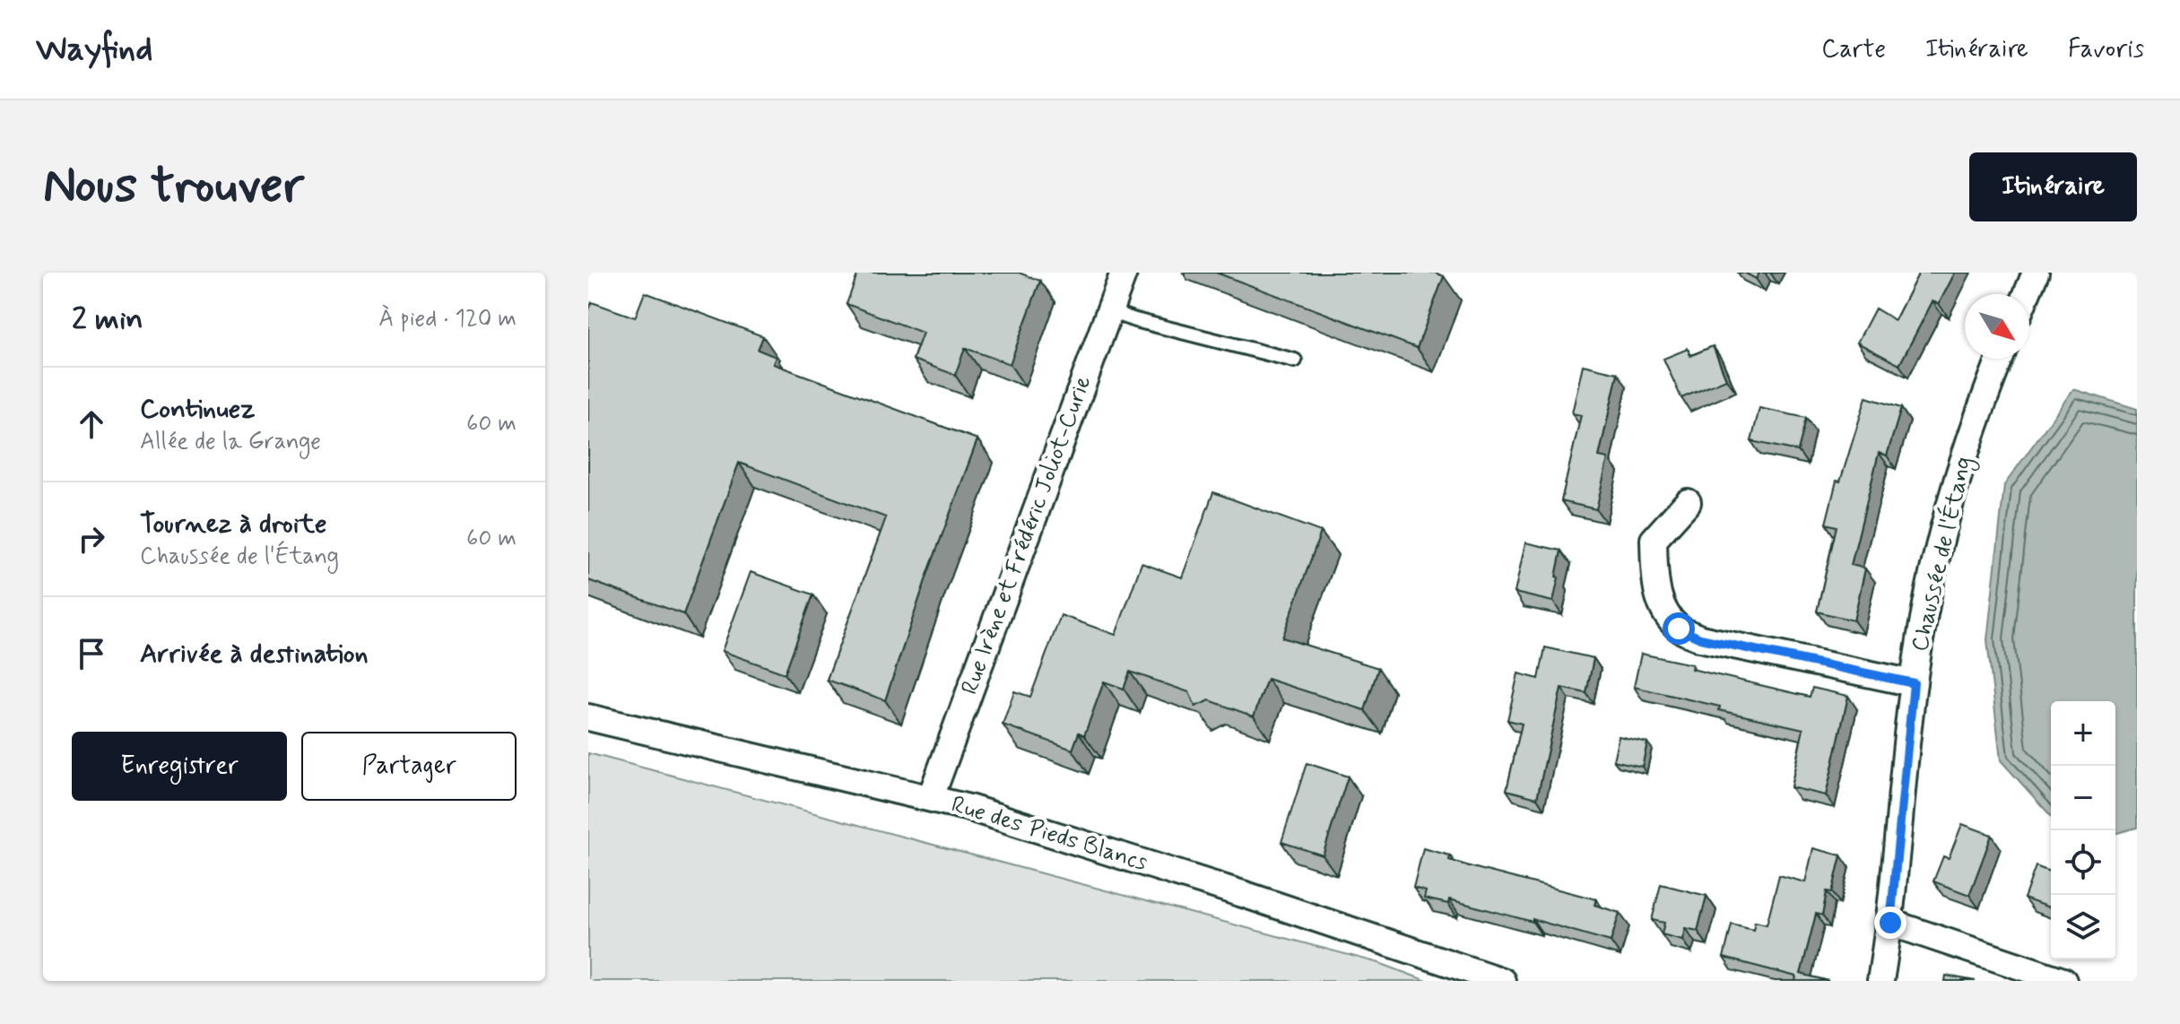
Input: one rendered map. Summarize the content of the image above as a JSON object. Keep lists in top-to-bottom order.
{
  "streets": {
    "street": ["Rue Irène et Frédéric Joliot-Curie", "Chaussée de l'Étang", "Rue des Pieds Blancs"]
  },
  "crossings": [
    ["Rue Irène et Frédéric Joliot-Curie", "Rue des Pieds Blancs"]
  ],
  "north": "bottom right",
  "page": {
    "header": "Wayfind",
    "nav": ["Carte", "Itinéraire", "Favoris"],
    "buttons": [
      "Itinéraire",
      ["Enregistrer", "Partager"]
    ],
    "title": "Nous trouver",
    "heading": ["2 min", "À pied · 120 m"],
    "list": [
      ["Continuez", "Allée de la Grange", "60 m"],
      ["Tournez à droite", "Chaussée de l'Étang", "60 m"],
      "Arrivée à destination"
    ],
    "map_buttons": ["+", "−"]
  }
}
